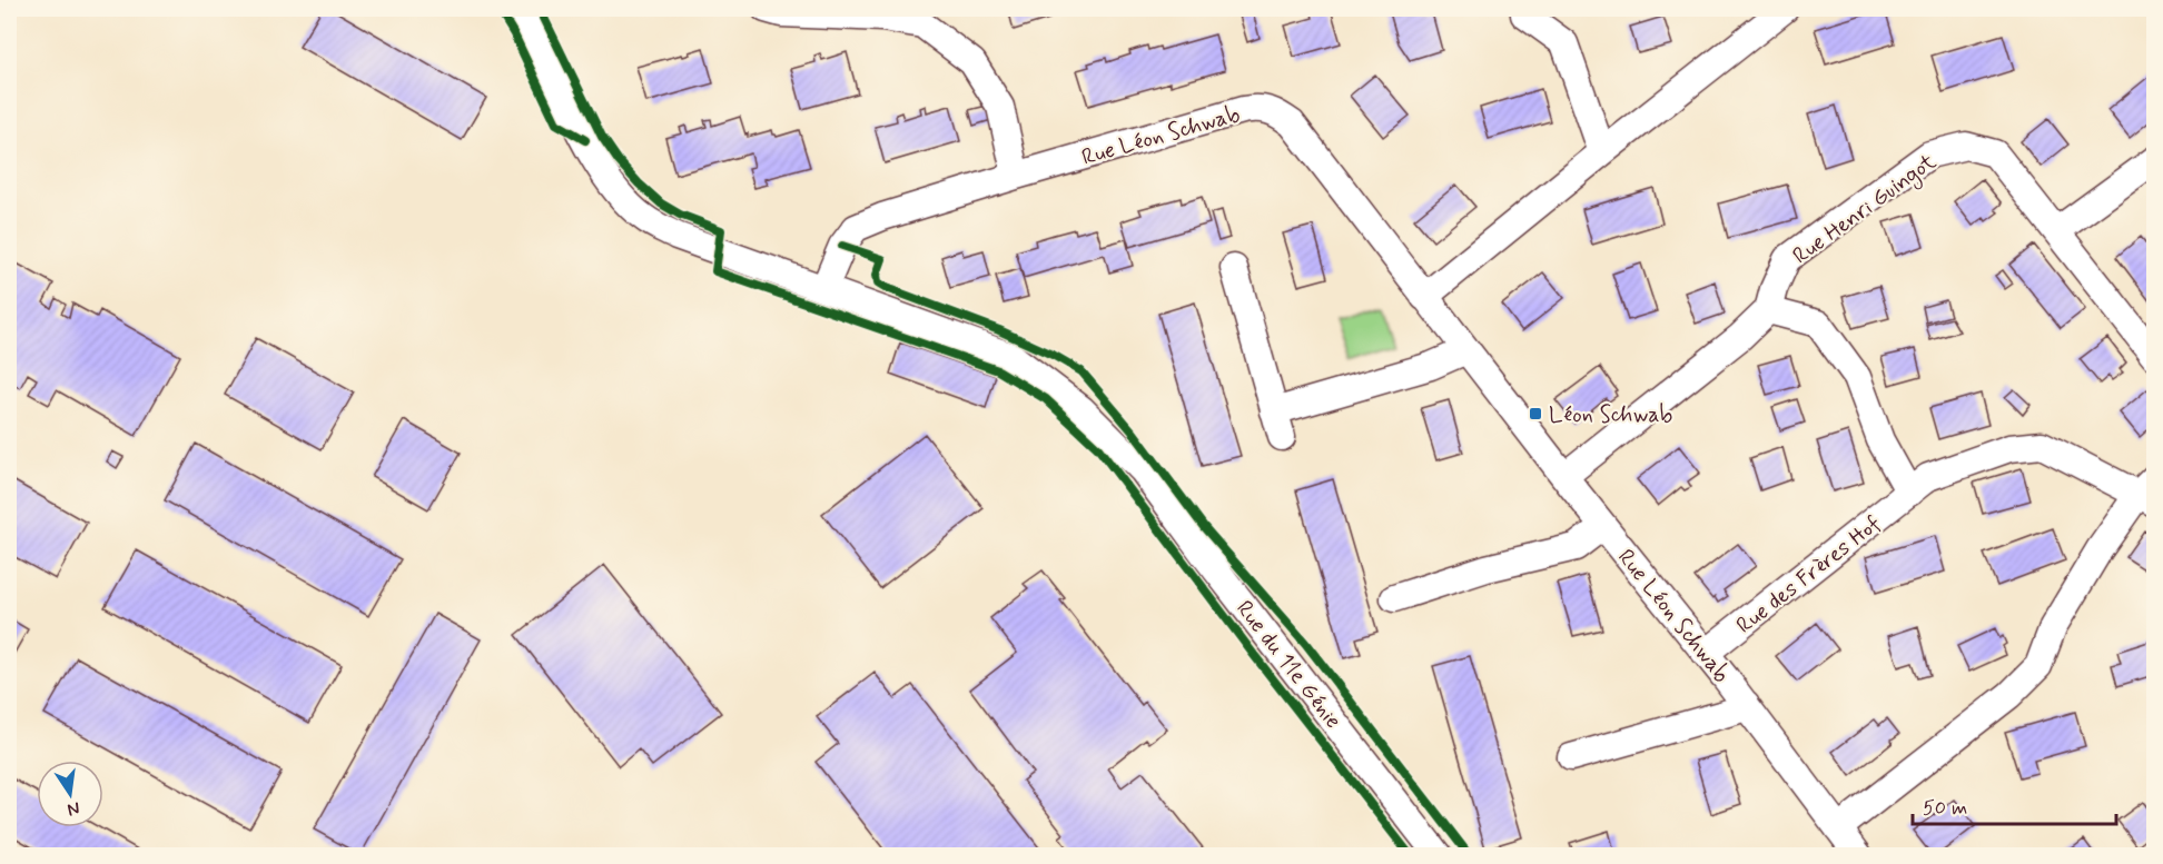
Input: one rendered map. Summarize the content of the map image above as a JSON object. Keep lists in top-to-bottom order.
{
  "streets": {
    "street": [
      "Rue Léon Schwab",
      "Rue Henri Guingot",
      "Rue des Frères Hof",
      "Rue du 11e Génie"
    ]
  },
  "crossings": [
    ["Rue Léon Schwab", "Rue Henri Guingot"],
    ["Rue Léon Schwab", "Rue des Frères Hof"],
    ["Rue Léon Schwab", "Rue du 11e Génie"]
  ],
  "places": {
    "transit": ["Léon Schwab"]
  },
  "scale_bar": "50 m",
  "north": "bottom"
}
